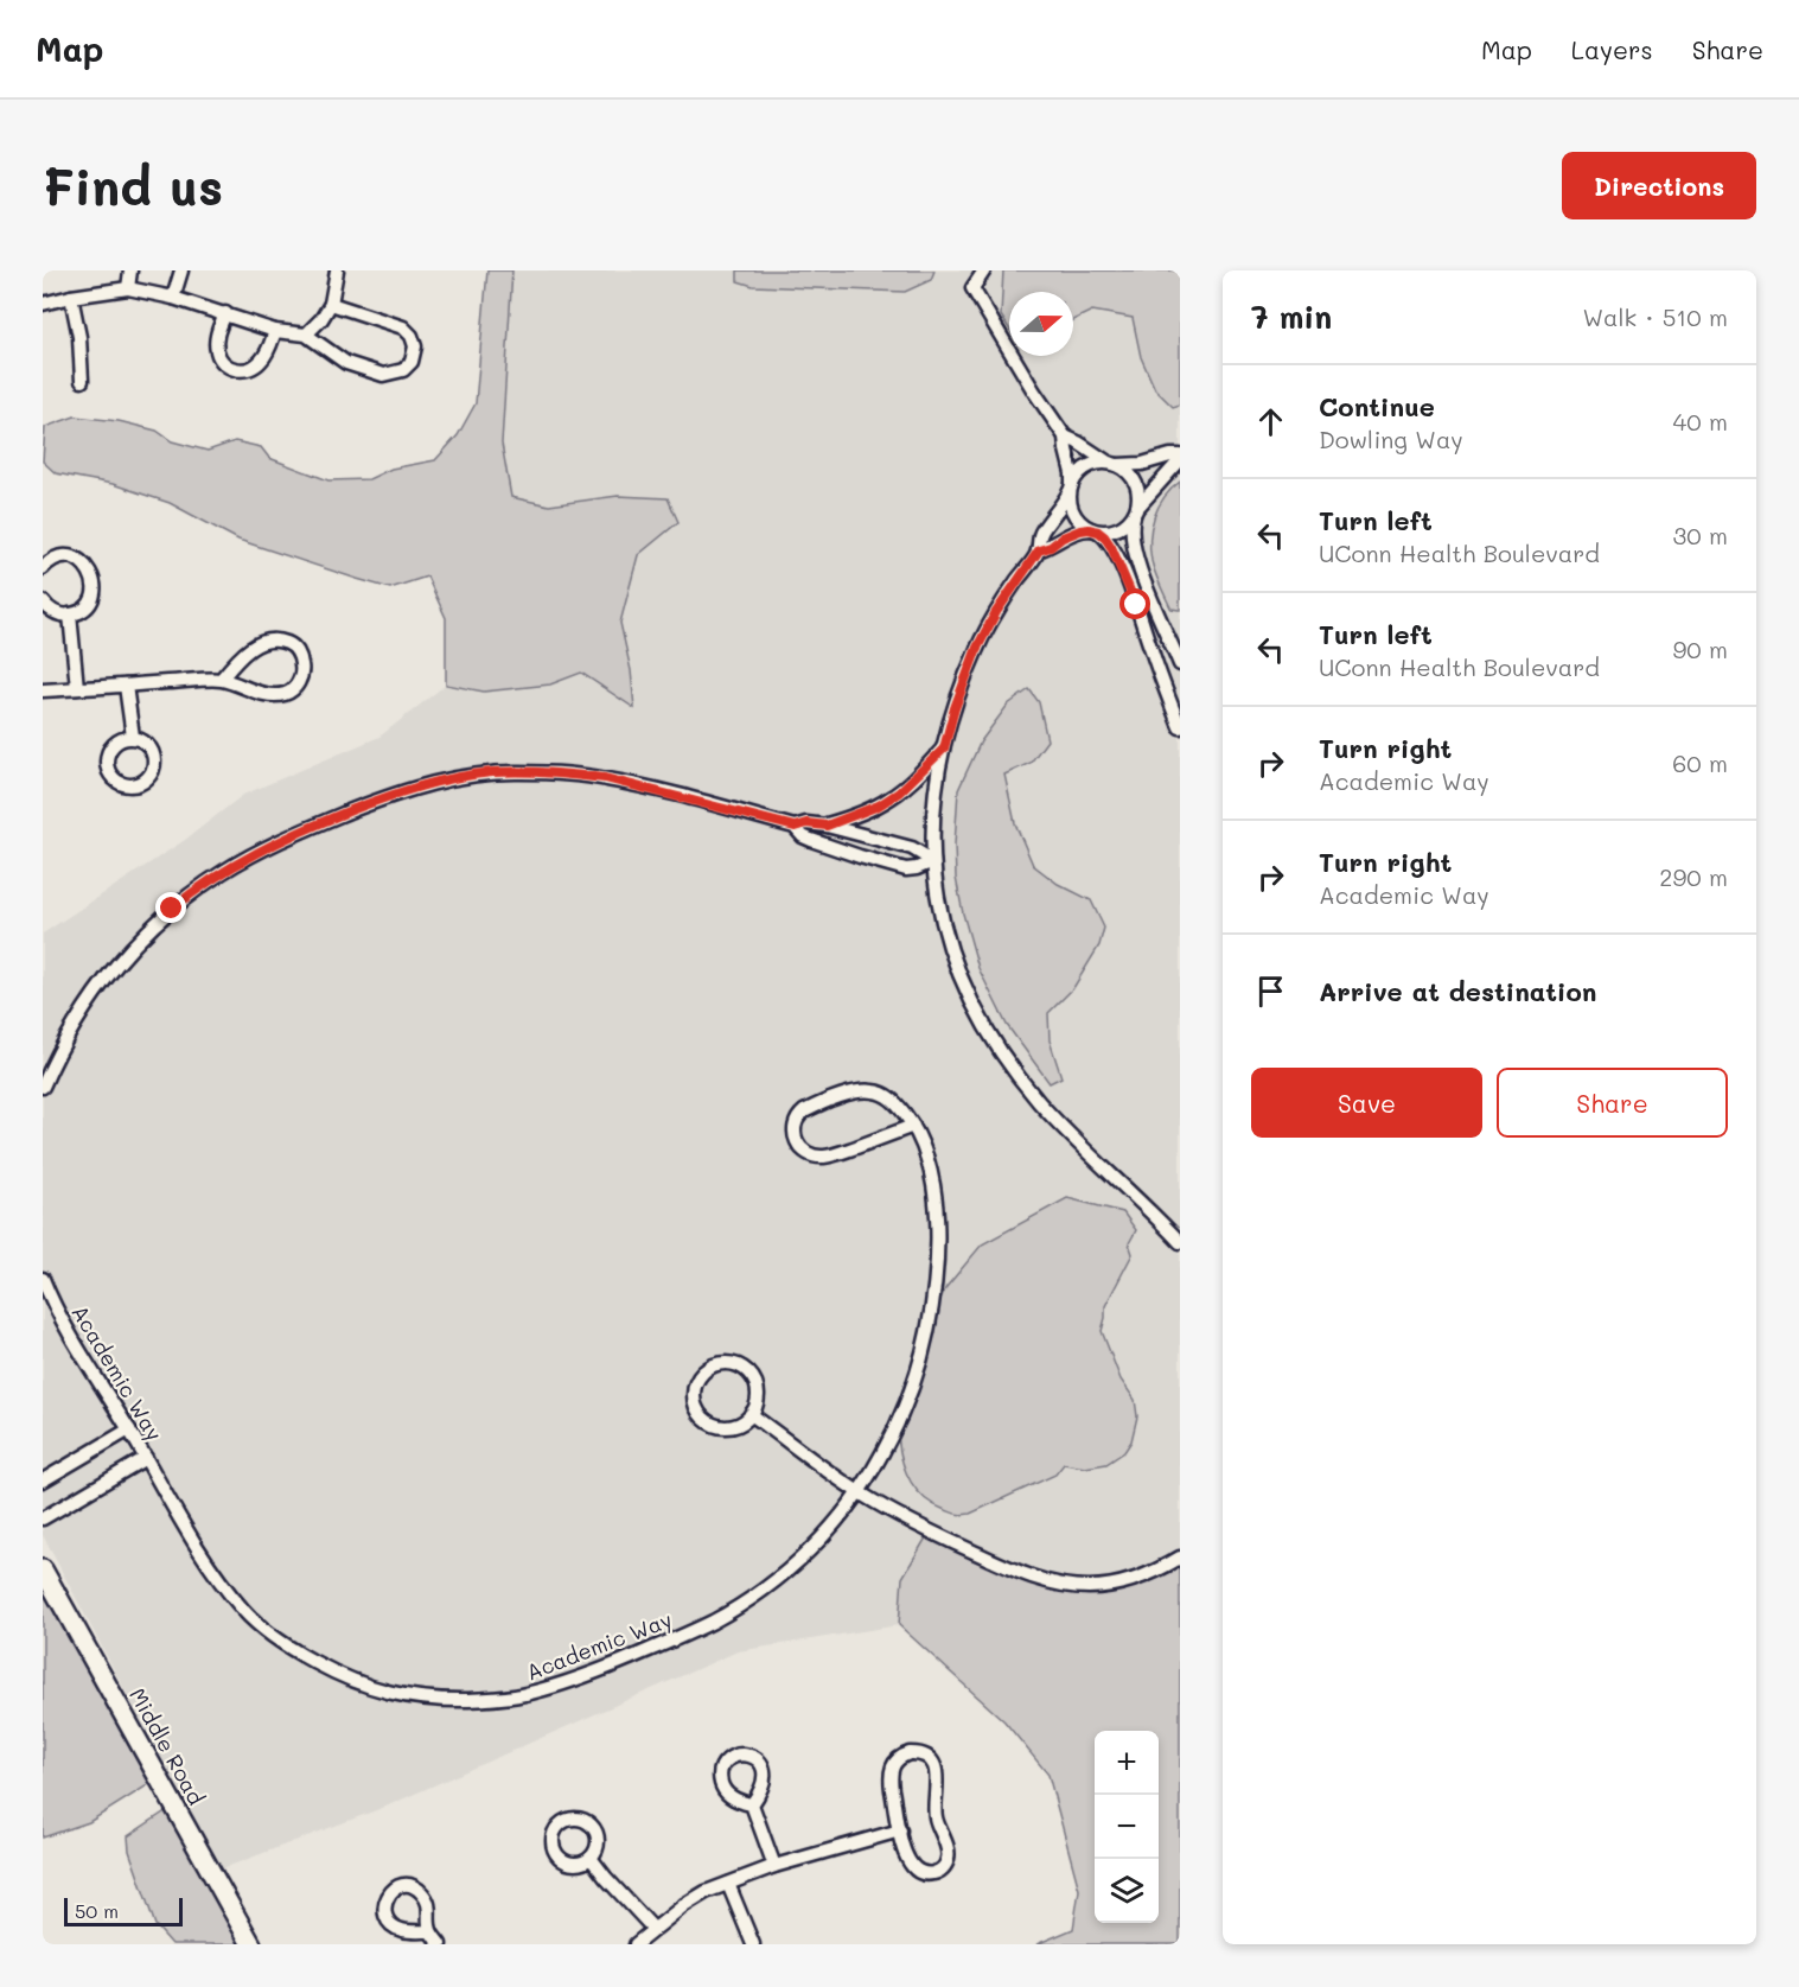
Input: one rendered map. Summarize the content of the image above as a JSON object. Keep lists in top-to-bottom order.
{
  "streets": {
    "street": ["Academic Way", "Middle Road"]
  },
  "scale_bar": "50 m",
  "north": "right",
  "page": {
    "header": "Map",
    "nav": ["Map", "Layers", "Share"],
    "buttons": [
      "Directions",
      ["Save", "Share"]
    ],
    "title": "Find us",
    "heading": ["7 min", "Walk · 510 m"],
    "list": [
      ["Continue", "Dowling Way", "40 m"],
      ["Turn left", "UConn Health Boulevard", "30 m"],
      ["Turn left", "UConn Health Boulevard", "90 m"],
      ["Turn right", "Academic Way", "60 m"],
      ["Turn right", "Academic Way", "290 m"],
      "Arrive at destination"
    ],
    "map_buttons": ["+", "−"],
    "scale": "50 m"
  }
}
